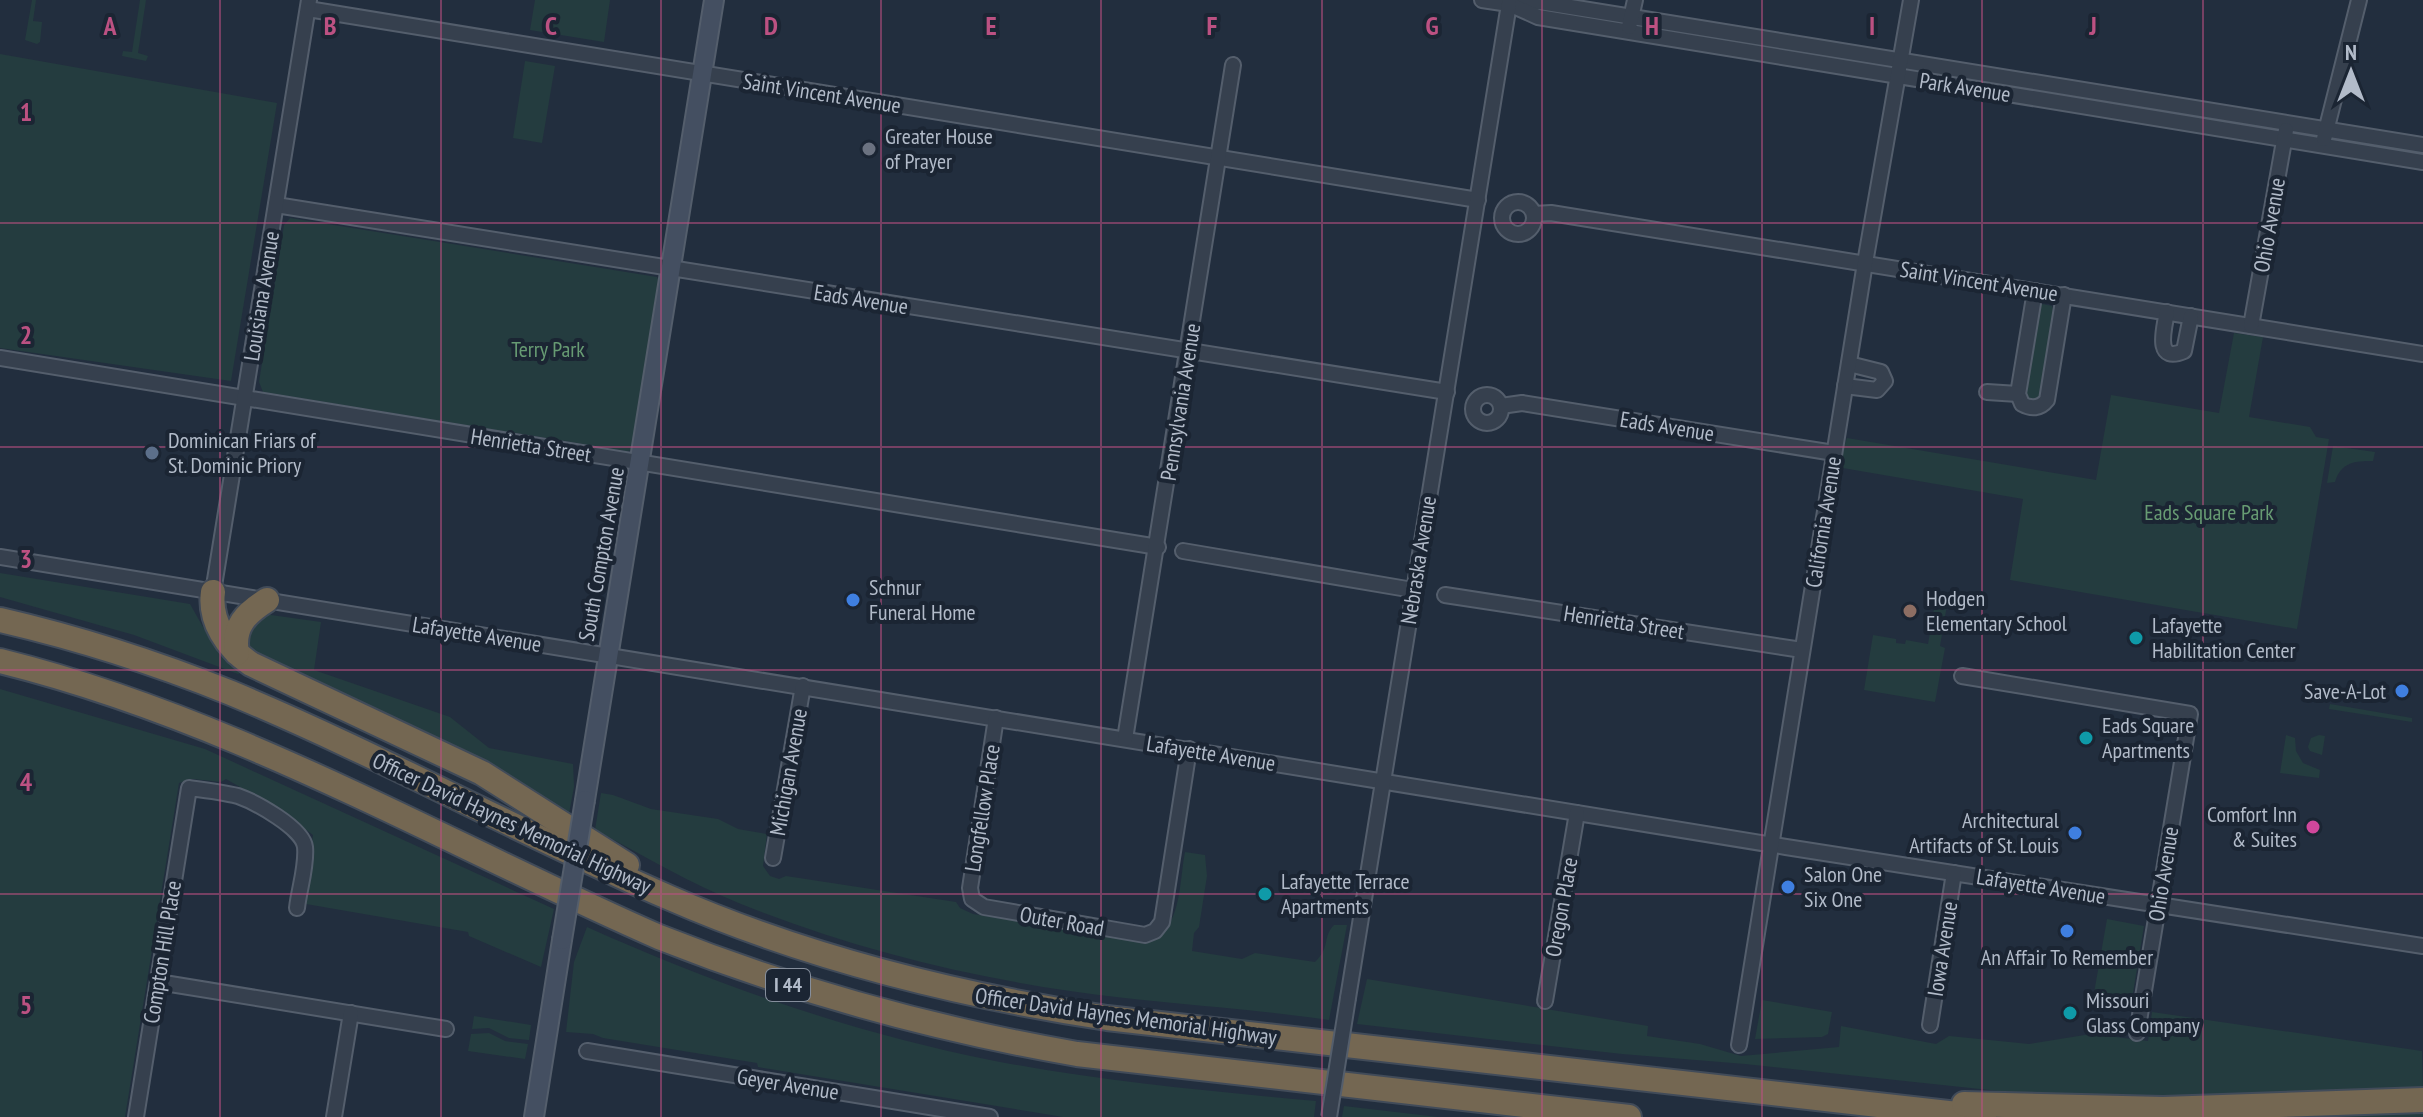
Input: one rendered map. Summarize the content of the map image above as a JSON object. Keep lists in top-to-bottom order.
{
  "streets": {
    "highway": ["Officer David Haynes Memorial Highway", "I 44"],
    "main road": ["South Compton Avenue"],
    "street": [
      "Park Avenue",
      "Saint Vincent Avenue",
      "Ohio Avenue",
      "Louisiana Avenue",
      "Eads Avenue",
      "Pennsylvania Avenue",
      "Henrietta Street",
      "California Avenue",
      "Nebraska Avenue",
      "Lafayette Avenue",
      "Michigan Avenue",
      "Longfellow Place",
      "Oregon Place",
      "Outer Road",
      "Iowa Avenue",
      "Compton Hill Place",
      "Geyer Avenue"
    ]
  },
  "crossings": [
    ["Park Avenue", "Ohio Avenue"],
    ["Park Avenue", "California Avenue"],
    ["Park Avenue", "Nebraska Avenue"],
    ["Saint Vincent Avenue", "Ohio Avenue"],
    ["Saint Vincent Avenue", "Louisiana Avenue"],
    ["Saint Vincent Avenue", "Pennsylvania Avenue"],
    ["Saint Vincent Avenue", "California Avenue"],
    ["Saint Vincent Avenue", "South Compton Avenue"],
    ["Saint Vincent Avenue", "Nebraska Avenue"],
    ["Ohio Avenue", "Lafayette Avenue"],
    ["Louisiana Avenue", "Eads Avenue"],
    ["Louisiana Avenue", "Henrietta Street"],
    ["Louisiana Avenue", "Lafayette Avenue"],
    ["Eads Avenue", "Pennsylvania Avenue"],
    ["Eads Avenue", "California Avenue"],
    ["Eads Avenue", "South Compton Avenue"],
    ["Eads Avenue", "Nebraska Avenue"],
    ["Pennsylvania Avenue", "Henrietta Street"],
    ["Pennsylvania Avenue", "Lafayette Avenue"],
    ["Henrietta Street", "California Avenue"],
    ["Henrietta Street", "South Compton Avenue"],
    ["California Avenue", "Lafayette Avenue"],
    ["South Compton Avenue", "Lafayette Avenue"],
    ["Nebraska Avenue", "Lafayette Avenue"],
    ["Lafayette Avenue", "Michigan Avenue"],
    ["Lafayette Avenue", "Longfellow Place"],
    ["Lafayette Avenue", "Oregon Place"],
    ["Lafayette Avenue", "Outer Road"],
    ["Lafayette Avenue", "Iowa Avenue"],
    ["Longfellow Place", "Outer Road"]
  ],
  "parks": ["Terry Park", "Eads Square Park"],
  "places": [
    "Greater House of Prayer",
    "Dominican Friars of St. Dominic Priory",
    "Schnur Funeral Home",
    "Hodgen Elementary School",
    "Lafayette Habilitation Center",
    "Save-A-Lot",
    "Eads Square Apartments",
    "Comfort Inn & Suites",
    "Architectural Artifacts of St. Louis",
    "Salon One Six One",
    "Lafayette Terrace Apartments",
    "An Affair To Remember",
    "Missouri Glass Company"
  ],
  "north": "top",
  "grid": {
    "columns": [
      "A",
      "B",
      "C",
      "D",
      "E",
      "F",
      "G",
      "H",
      "I",
      "J"
    ],
    "rows": [
      "1",
      "2",
      "3",
      "4",
      "5"
    ]
  }
}
